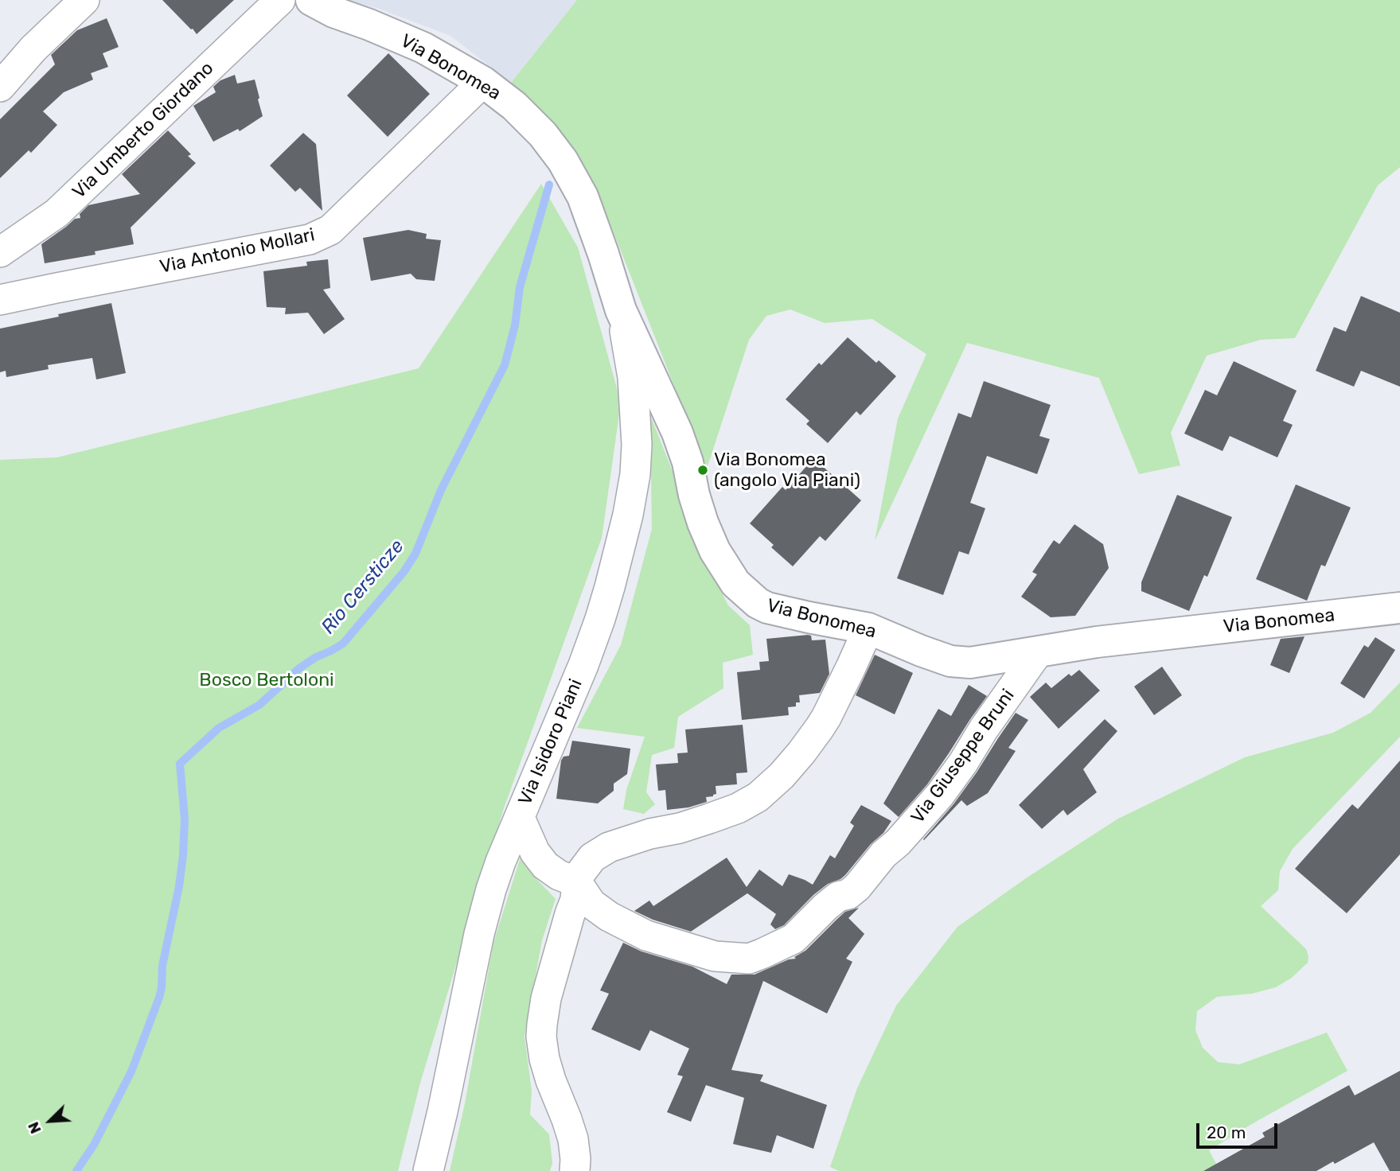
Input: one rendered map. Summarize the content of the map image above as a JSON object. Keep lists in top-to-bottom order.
{
  "streets": {
    "street": [
      "Via Bonomea",
      "Via Umberto Giordano",
      "Via Antonio Mollari",
      "Via Isidoro Piani",
      "Via Giuseppe Bruni"
    ]
  },
  "crossings": [
    ["Via Bonomea", "Via Antonio Mollari"],
    ["Via Bonomea", "Via Isidoro Piani"],
    ["Via Bonomea", "Via Giuseppe Bruni"],
    ["Via Isidoro Piani", "Via Giuseppe Bruni"]
  ],
  "water": ["Rio Cersticze"],
  "parks": ["Bosco Bertoloni"],
  "places": ["Via Bonomea (angolo Via Piani)"],
  "scale_bar": "20 m",
  "north": "bottom left"
}
